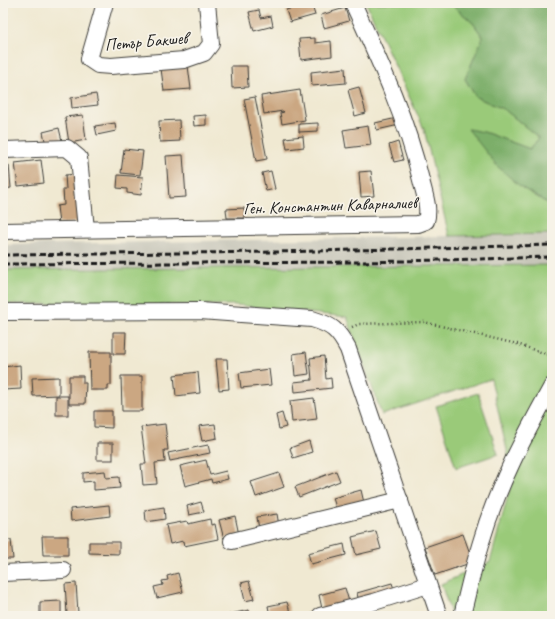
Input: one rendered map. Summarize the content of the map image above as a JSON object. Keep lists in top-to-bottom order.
{
  "streets": {
    "street": ["Петър Бакшев", "Ген. Константин Каварналиев"]
  }
}
